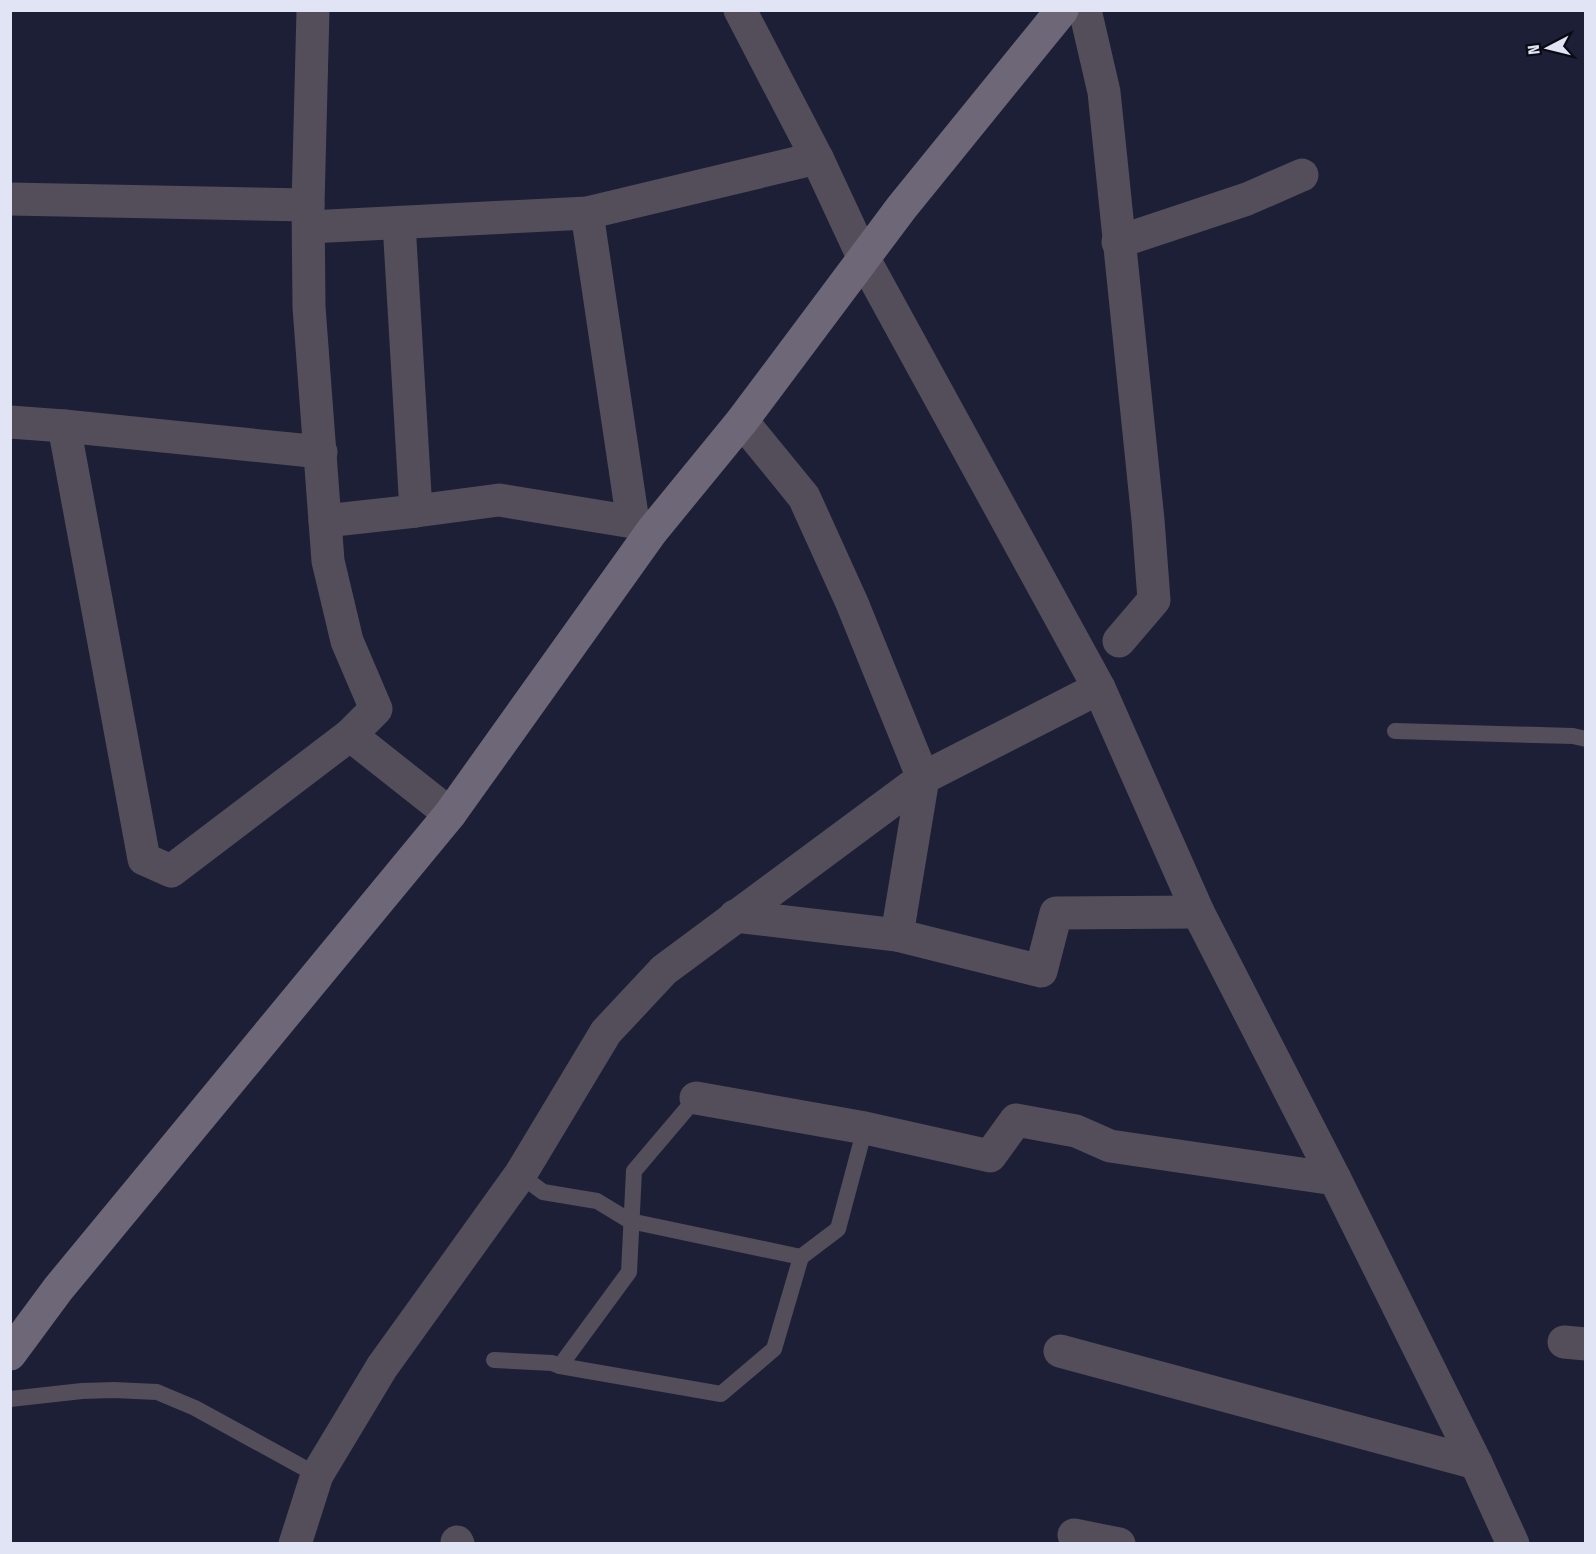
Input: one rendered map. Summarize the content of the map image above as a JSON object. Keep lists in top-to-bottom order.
{
  "north": "left"
}
